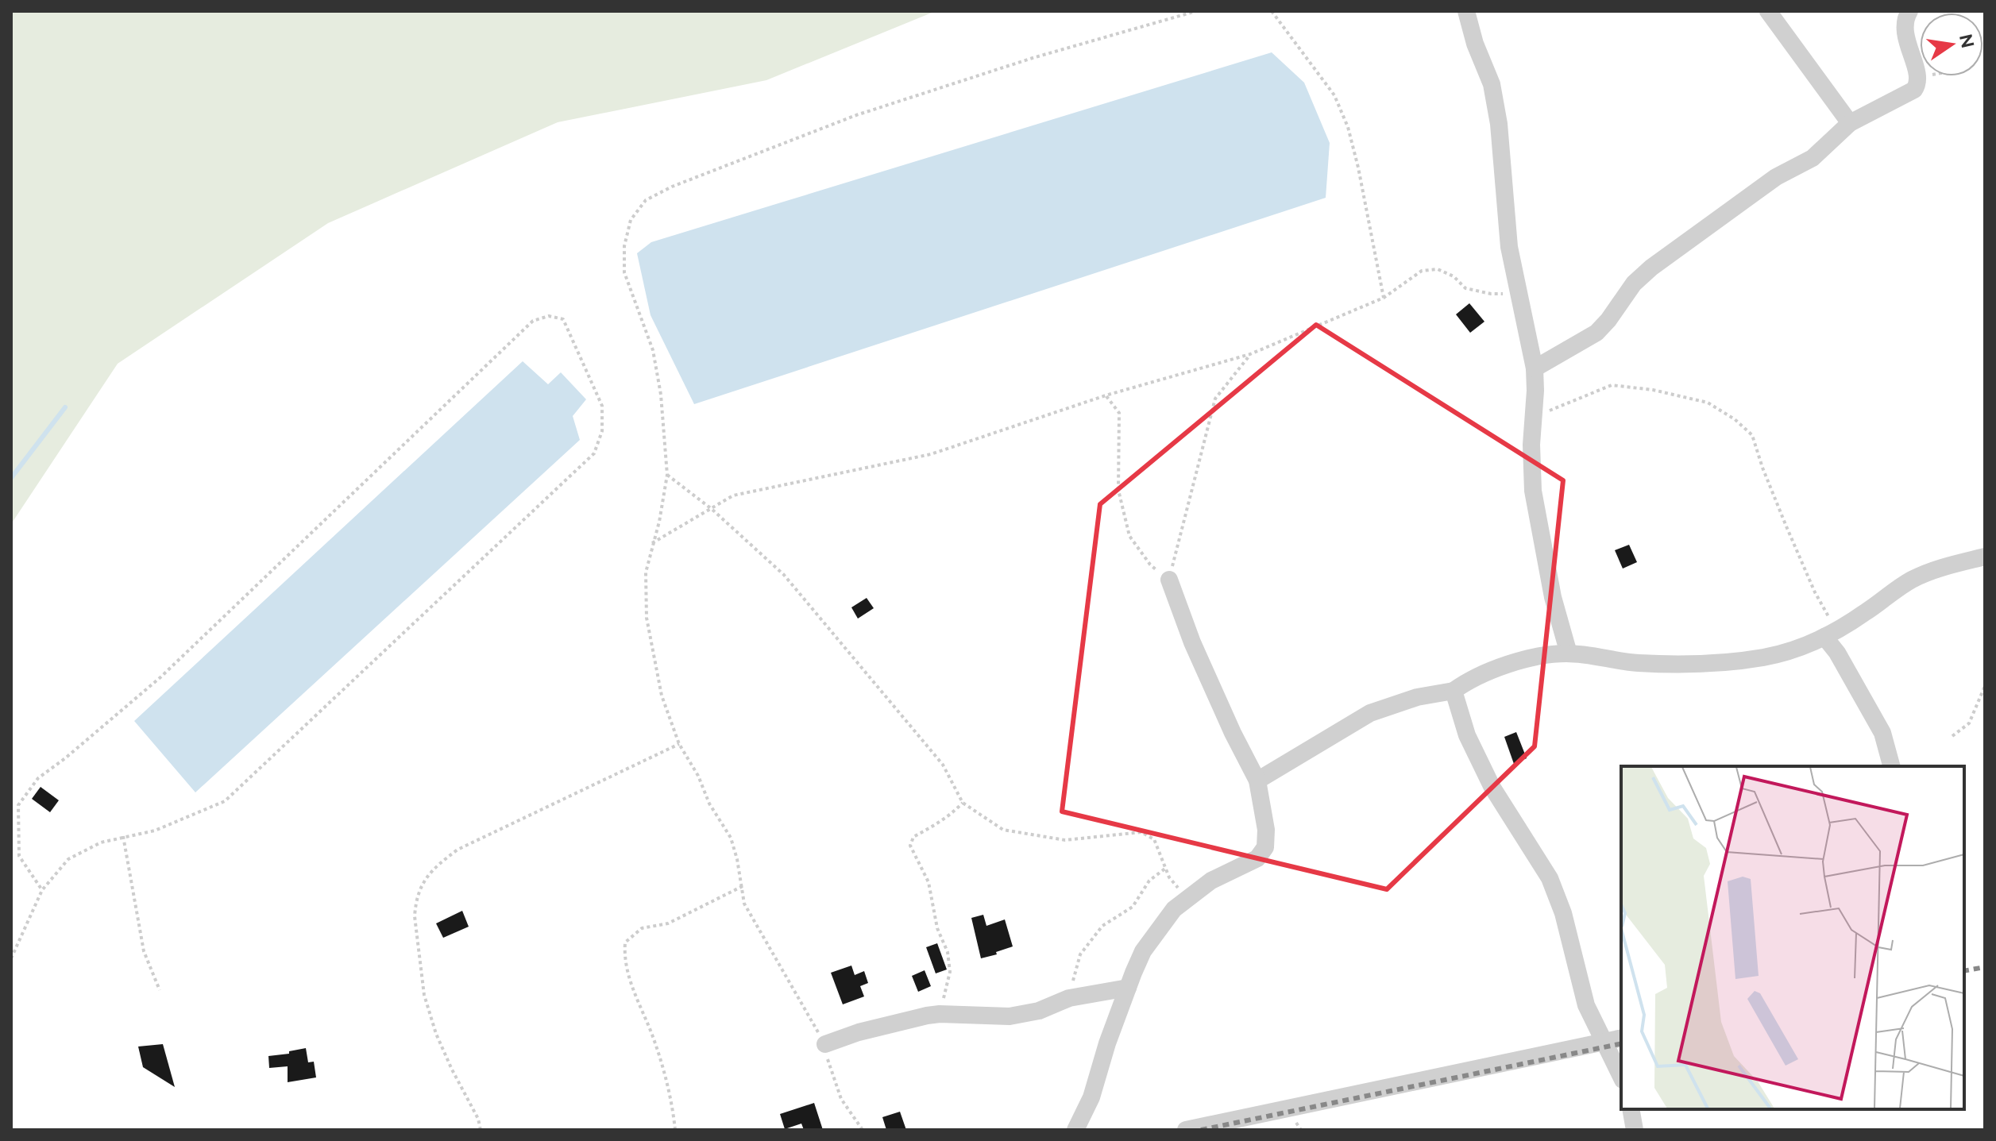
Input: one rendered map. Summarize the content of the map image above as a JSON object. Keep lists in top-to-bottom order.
{
  "north": "right"
}
